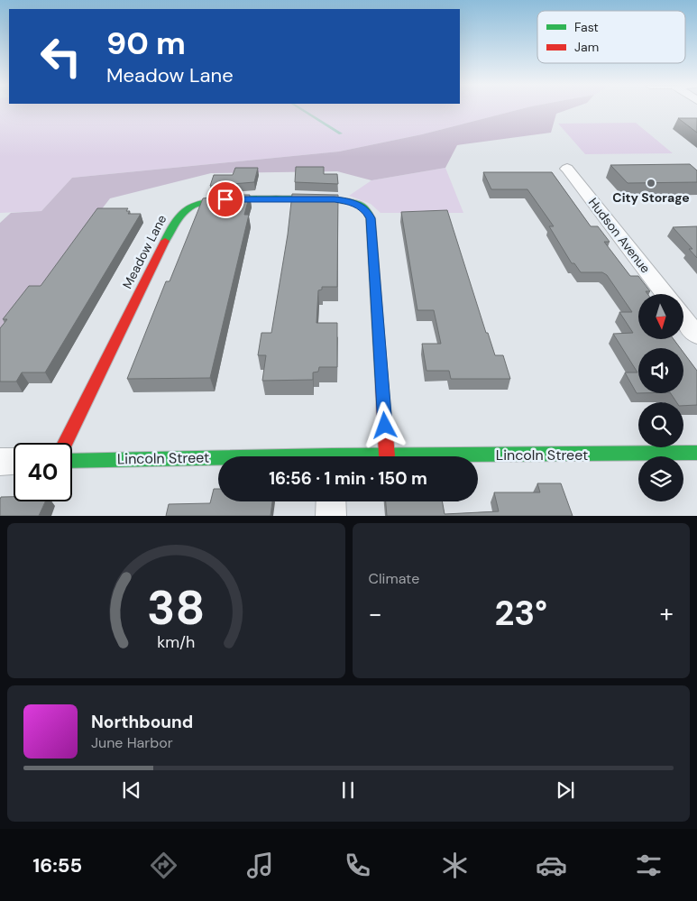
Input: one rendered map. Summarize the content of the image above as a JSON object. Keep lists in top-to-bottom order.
{
  "streets": {
    "street": ["Hudson Avenue", "Meadow Lane", "Lincoln Street"]
  },
  "crossings": [
    ["Meadow Lane", "Lincoln Street"]
  ],
  "places": ["City Storage"],
  "legend": ["Fast", "Jam"],
  "north": "bottom",
  "page": {
    "turn": ["90 m", "Meadow Lane"],
    "limit": "40",
    "trip": "16:56 · 1 min · 150 m",
    "tile": "Climate",
    "heat": ["−", "23°", "+"],
    "song": ["Northbound", "June Harbor"],
    "tabs": "16:55",
    "gauge": ["38", "km/h"]
  }
}
